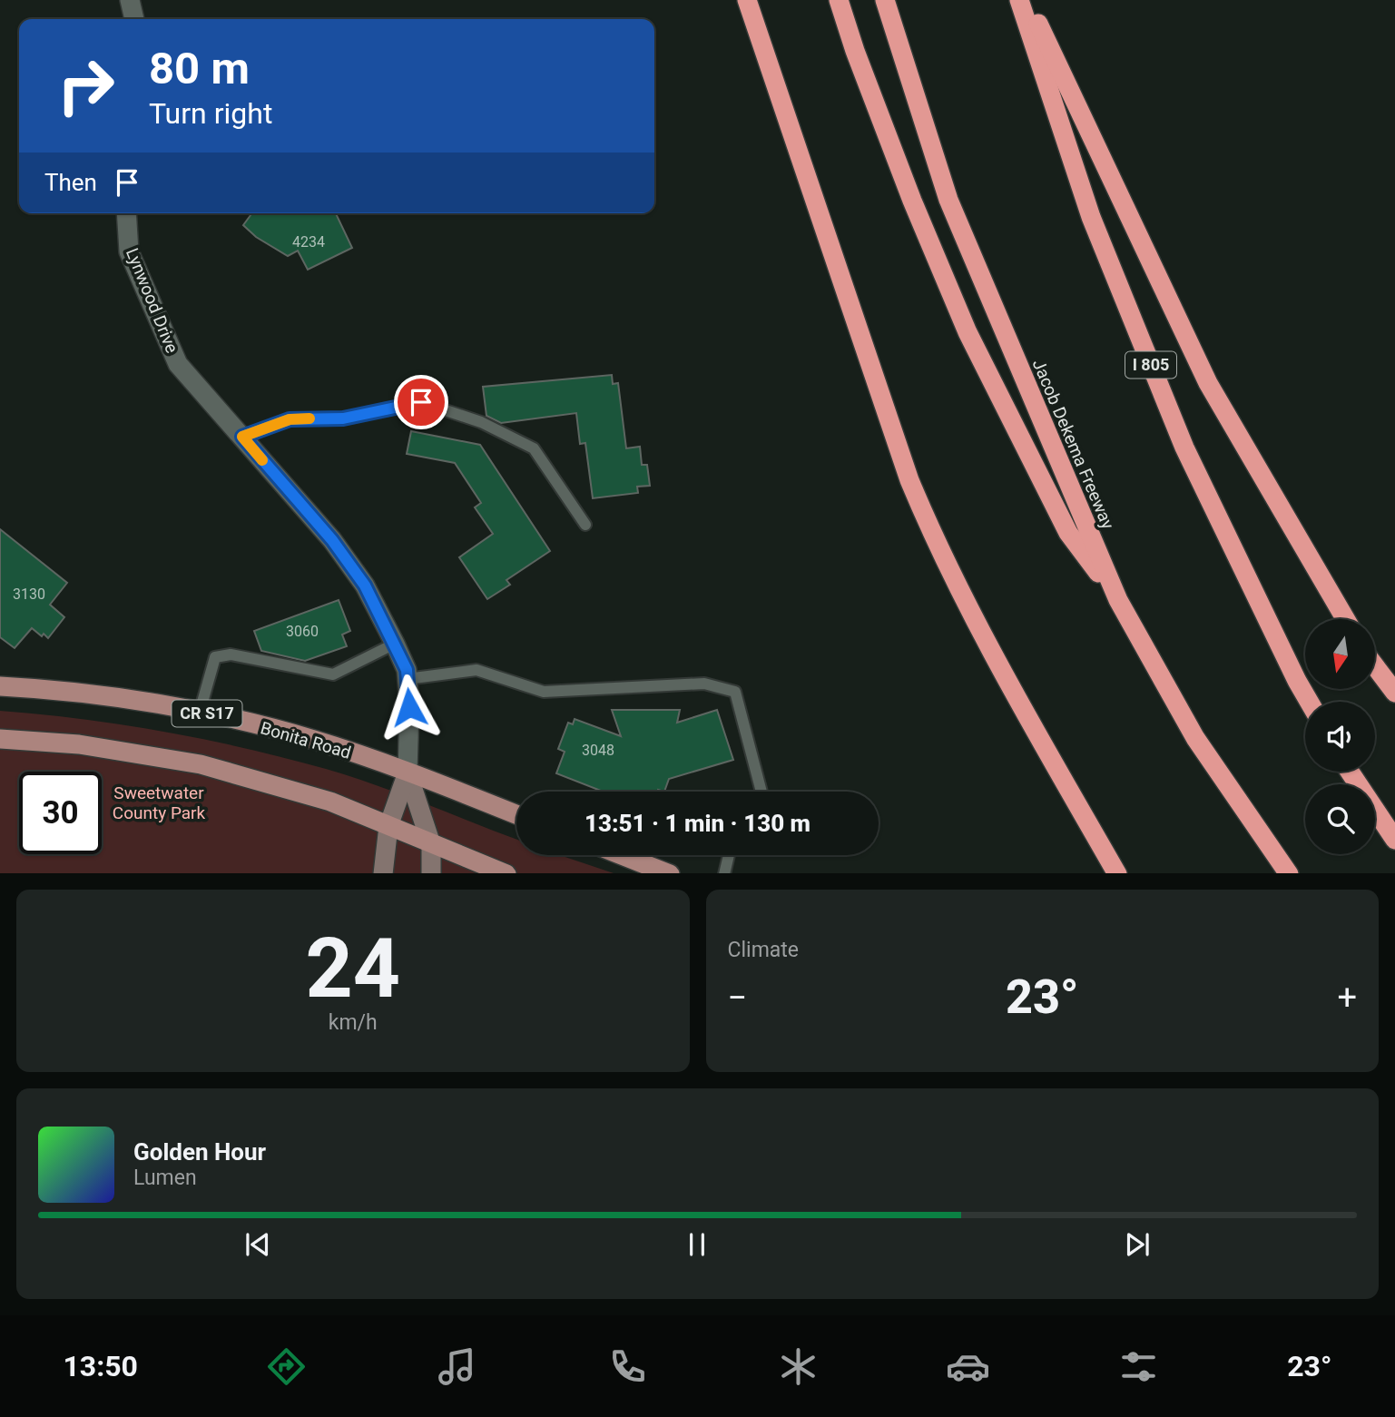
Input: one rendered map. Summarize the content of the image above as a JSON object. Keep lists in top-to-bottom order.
{
  "streets": {
    "highway": ["I 805", "Jacob Dekema Freeway"],
    "main road": ["CR S17", "Bonita Road"],
    "street": ["Lynwood Drive"]
  },
  "crossings": [
    ["Lynwood Drive", "Bonita Road"]
  ],
  "parks": ["Sweetwater County Park"],
  "house_numbers": [
    "4234",
    "3130",
    "3060",
    "3048"
  ],
  "north": "bottom",
  "page": {
    "turn": ["80 m", "Turn right"],
    "then": "Then",
    "limit": "30",
    "trip": "13:51 · 1 min · 130 m",
    "tile": [
      ["24", "km/h"],
      "Climate"
    ],
    "heat": ["−", "23°", "+"],
    "song": ["Golden Hour", "Lumen"],
    "tabs": ["13:50", "23°"]
  }
}
